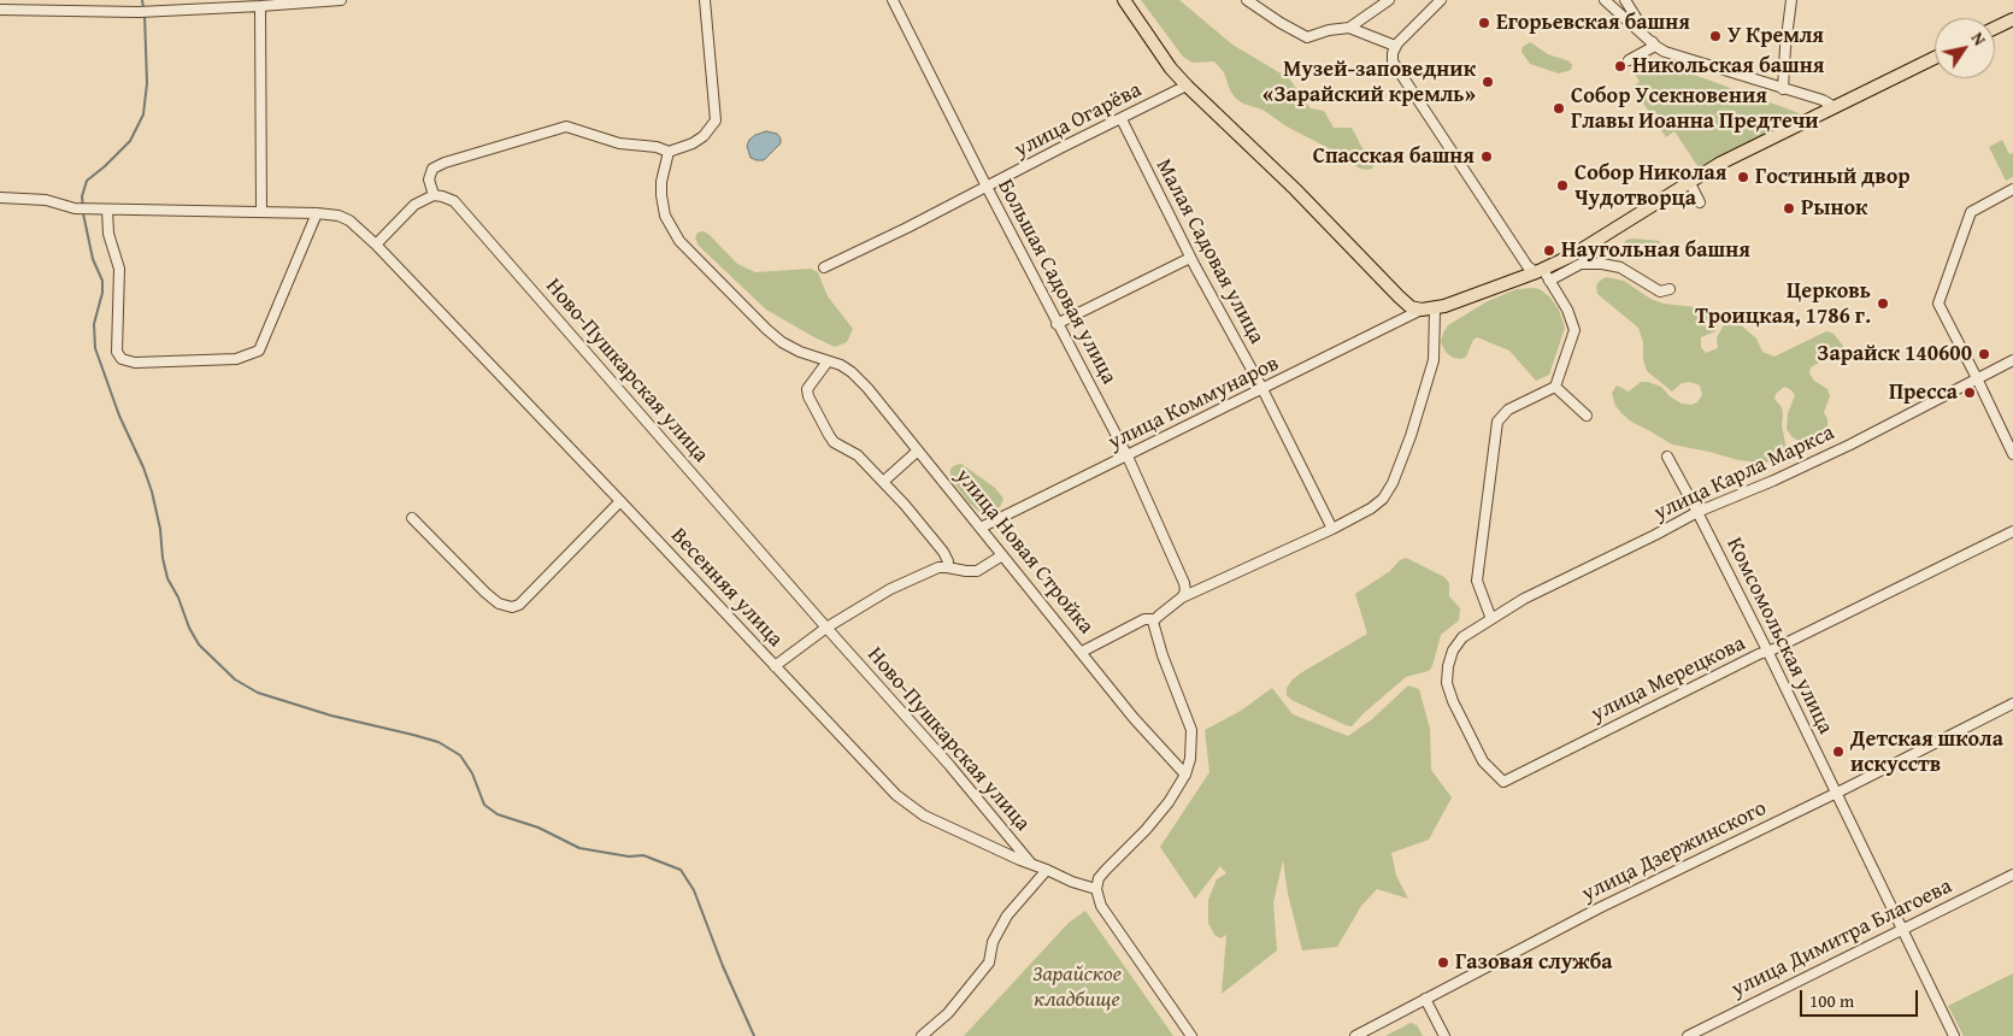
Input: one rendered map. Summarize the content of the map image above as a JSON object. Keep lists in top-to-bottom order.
{
  "streets": {
    "street": [
      "улица Огарёва",
      "Малая Садовая улица",
      "Большая Садовая улица",
      "Ново-Пушкарская улица",
      "улица Коммунаров",
      "улица Карла Маркса",
      "улица Новая Стройка",
      "Весенняя улица",
      "Комсомольская улица",
      "улица Мерецкова",
      "улица Дзержинского",
      "улица Димитра Благоева"
    ]
  },
  "crossings": [
    ["улица Огарёва", "Малая Садовая улица"],
    ["улица Огарёва", "Большая Садовая улица"],
    ["Малая Садовая улица", "улица Коммунаров"],
    ["Большая Садовая улица", "улица Коммунаров"],
    ["Ново-Пушкарская улица", "Весенняя улица"],
    ["улица Коммунаров", "улица Новая Стройка"],
    ["улица Карла Маркса", "Комсомольская улица"],
    ["улица Карла Маркса", "улица Мерецкова"],
    ["Комсомольская улица", "улица Мерецкова"],
    ["Комсомольская улица", "улица Дзержинского"],
    ["Комсомольская улица", "улица Димитра Благоева"]
  ],
  "parks": ["Зарайское кладбище"],
  "places": [
    "Егорьевская башня",
    "У Кремля",
    "Никольская башня",
    "Музей-заповедник «Зарайский кремль»",
    "Собор Усекновения Главы Иоанна Предтечи",
    "Спасская башня",
    "Гостиный двор",
    "Собор Николая Чудотворца",
    "Рынок",
    "Наугольная башня",
    "Церковь Троицкая, 1786 г.",
    "Зарайск 140600",
    "Пресса",
    "Детская школа искусств",
    "Газовая служба"
  ],
  "scale_bar": "100 m",
  "north": "top right"
}
